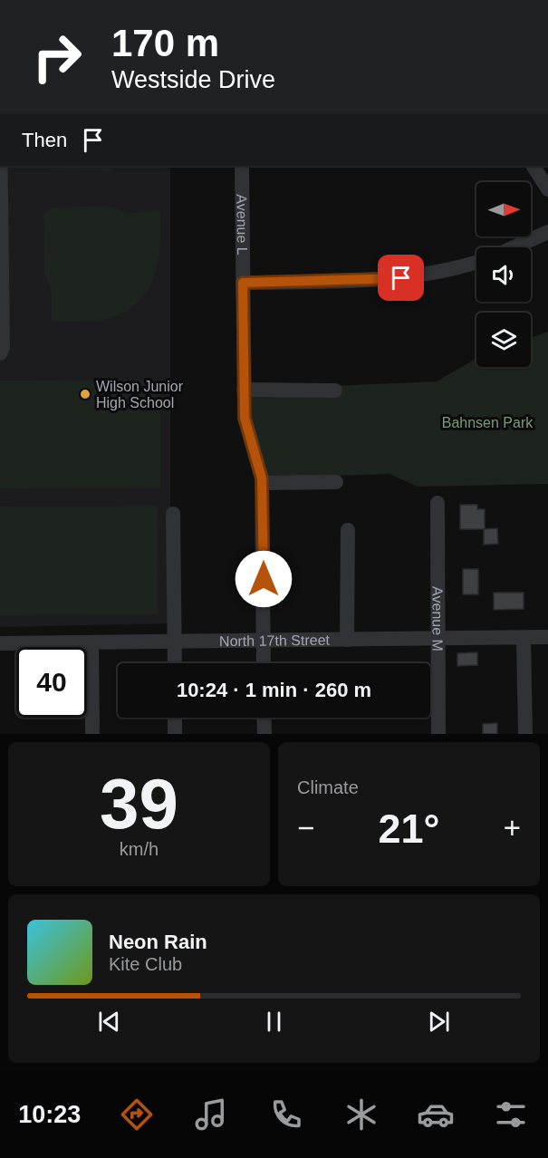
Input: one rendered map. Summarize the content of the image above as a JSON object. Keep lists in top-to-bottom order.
{
  "streets": {
    "street": ["Avenue L", "Avenue M", "North 17th Street"]
  },
  "crossings": [
    ["Avenue L", "North 17th Street"],
    ["Avenue M", "North 17th Street"]
  ],
  "parks": ["Bahnsen Park"],
  "places": ["Wilson Junior High School"],
  "north": "right",
  "page": {
    "turn": ["170 m", "Westside Drive"],
    "then": "Then",
    "limit": "40",
    "trip": "10:24 · 1 min · 260 m",
    "tile": [
      ["39", "km/h"],
      "Climate"
    ],
    "heat": ["−", "21°", "+"],
    "song": ["Neon Rain", "Kite Club"],
    "tabs": "10:23"
  }
}
